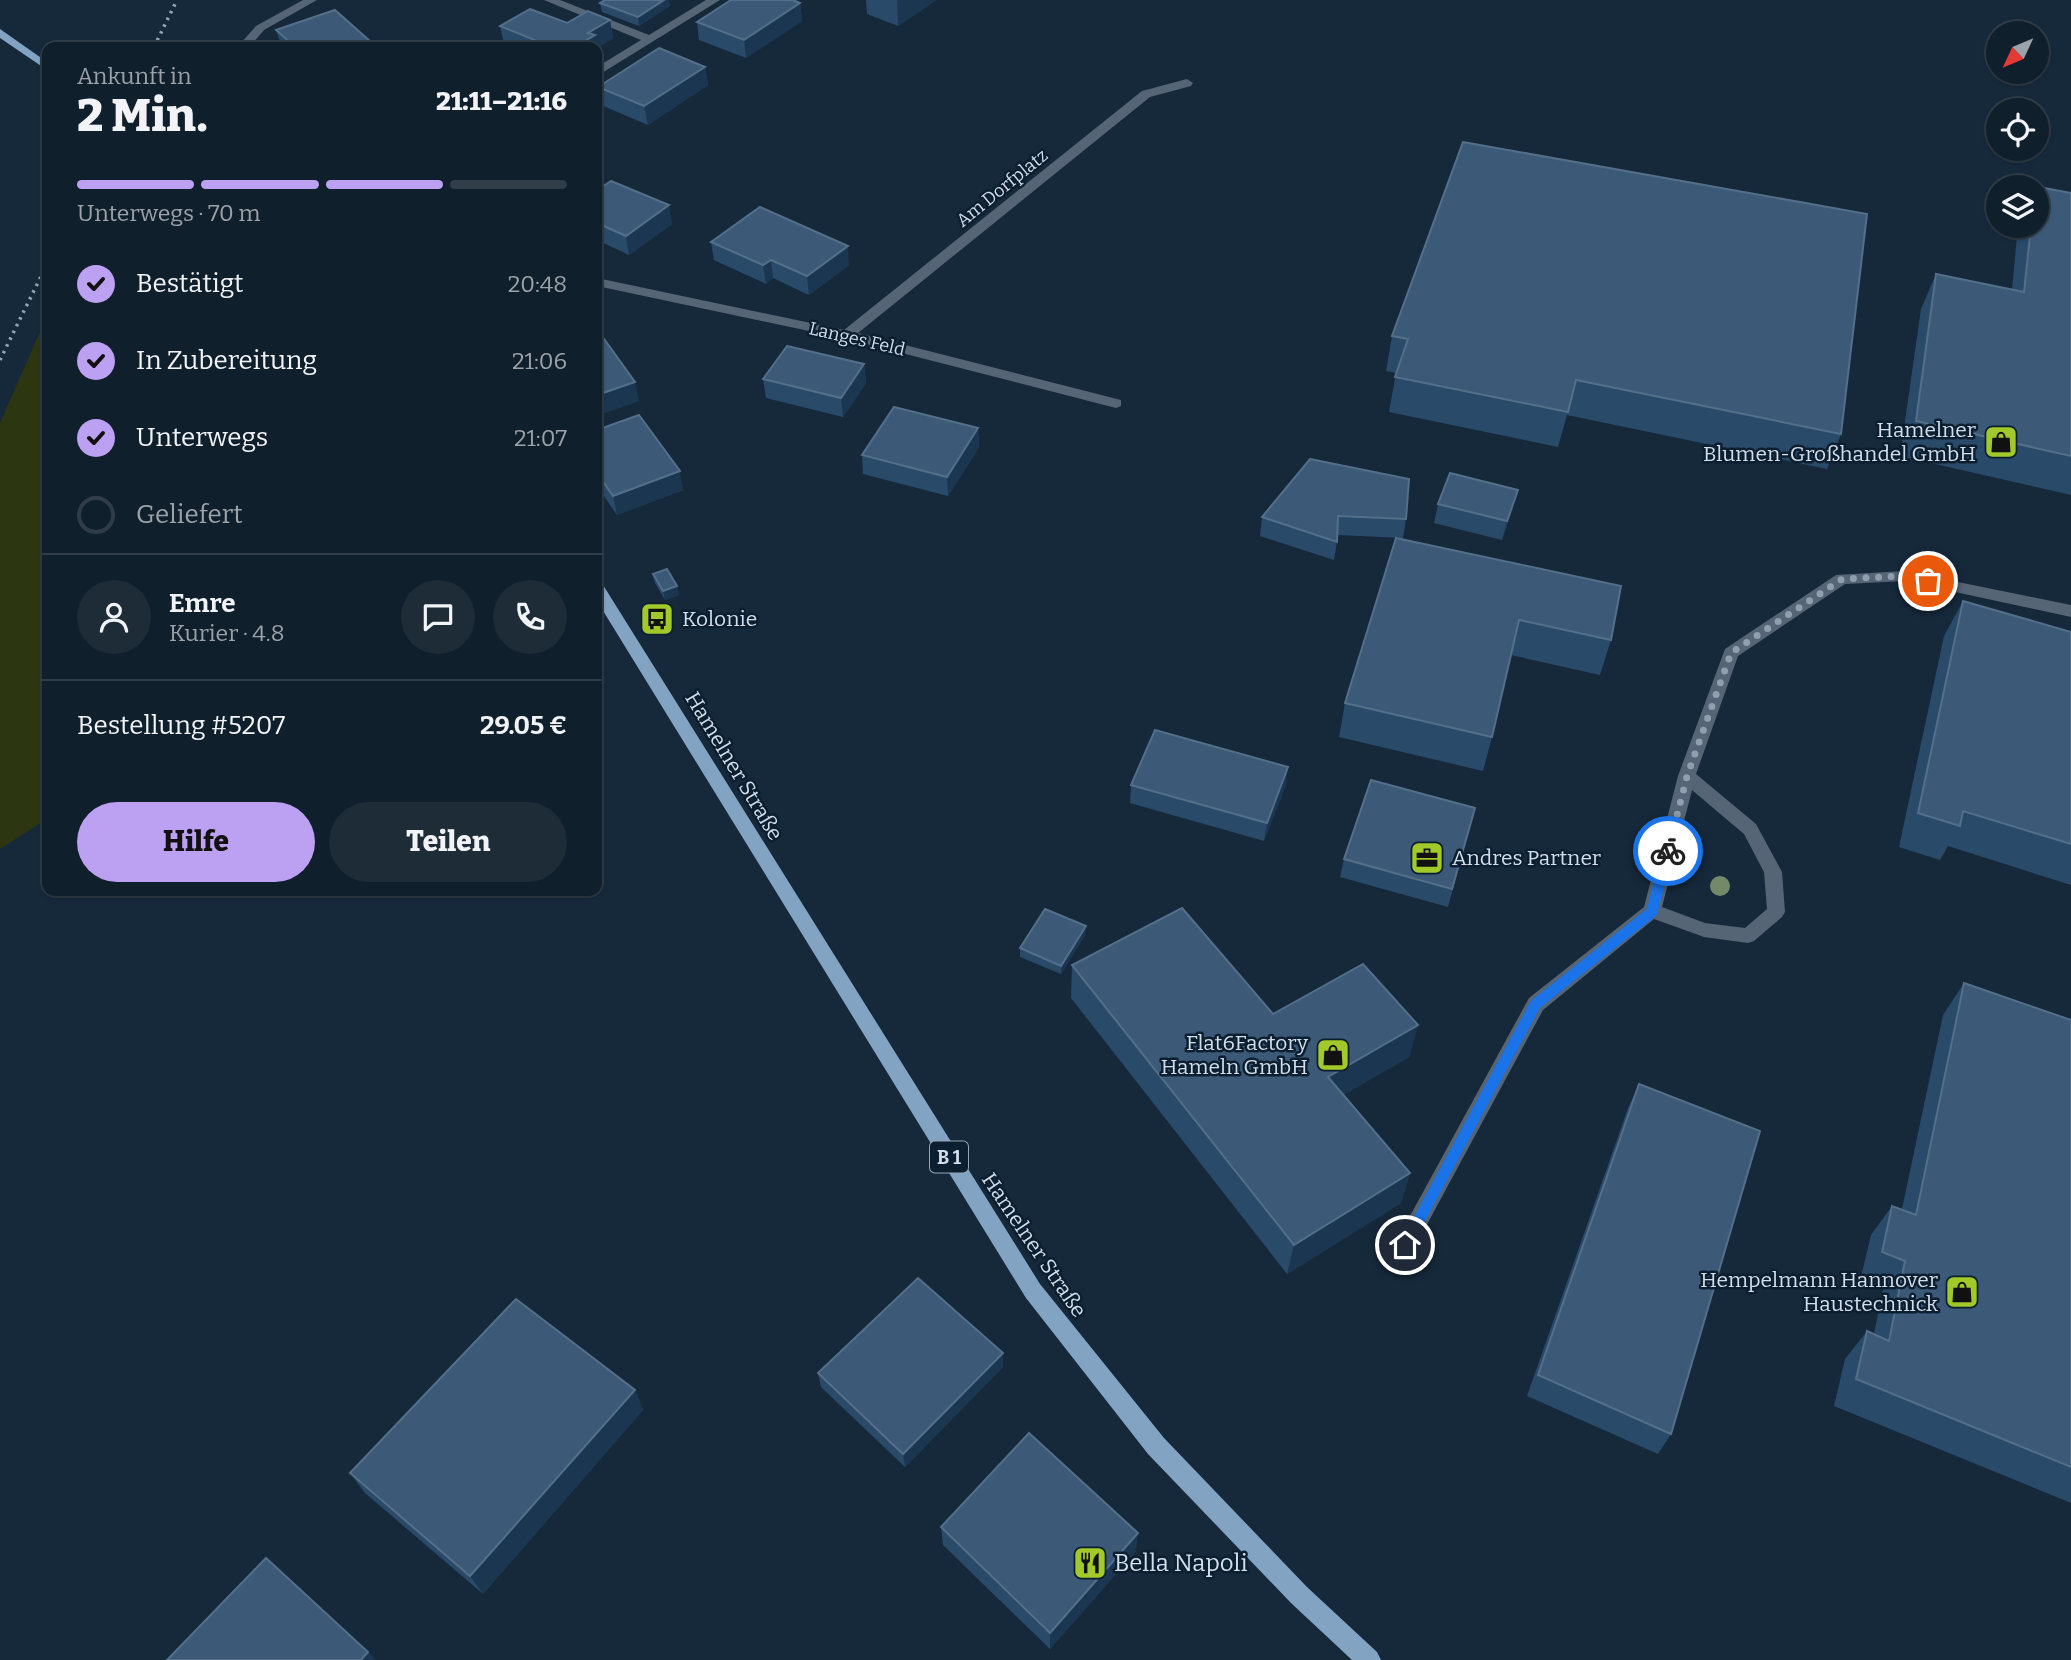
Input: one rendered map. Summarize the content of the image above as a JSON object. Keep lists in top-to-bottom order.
{
  "streets": {
    "main road": ["Hamelner Straße", "B 1"],
    "street": ["Am Dorfplatz", "Langes Feld"]
  },
  "crossings": [
    ["Am Dorfplatz", "Langes Feld"]
  ],
  "places": {
    "shop": ["Hamelner Blumen-Großhandel GmbH", "Flat6Factory Hameln GmbH", "Hempelmann Hannover Haustechnick"],
    "bus stop": ["Kolonie"],
    "office": ["Andres Partner"],
    "restaurant": ["Bella Napoli"]
  },
  "north": "bottom left",
  "page": {
    "heading": ["2 Min.", "Ankunft in", "21:11–21:16"],
    "panel": [
      "Emre",
      "Kurier · 4.8",
      "Bestellung #5207",
      "29.05 €"
    ],
    "bar": "Unterwegs · 70 m",
    "list": [
      ["Bestätigt", "20:48"],
      ["In Zubereitung", "21:06"],
      ["Unterwegs", "21:07"],
      "Geliefert"
    ],
    "buttons": ["Hilfe", "Teilen"]
  }
}
